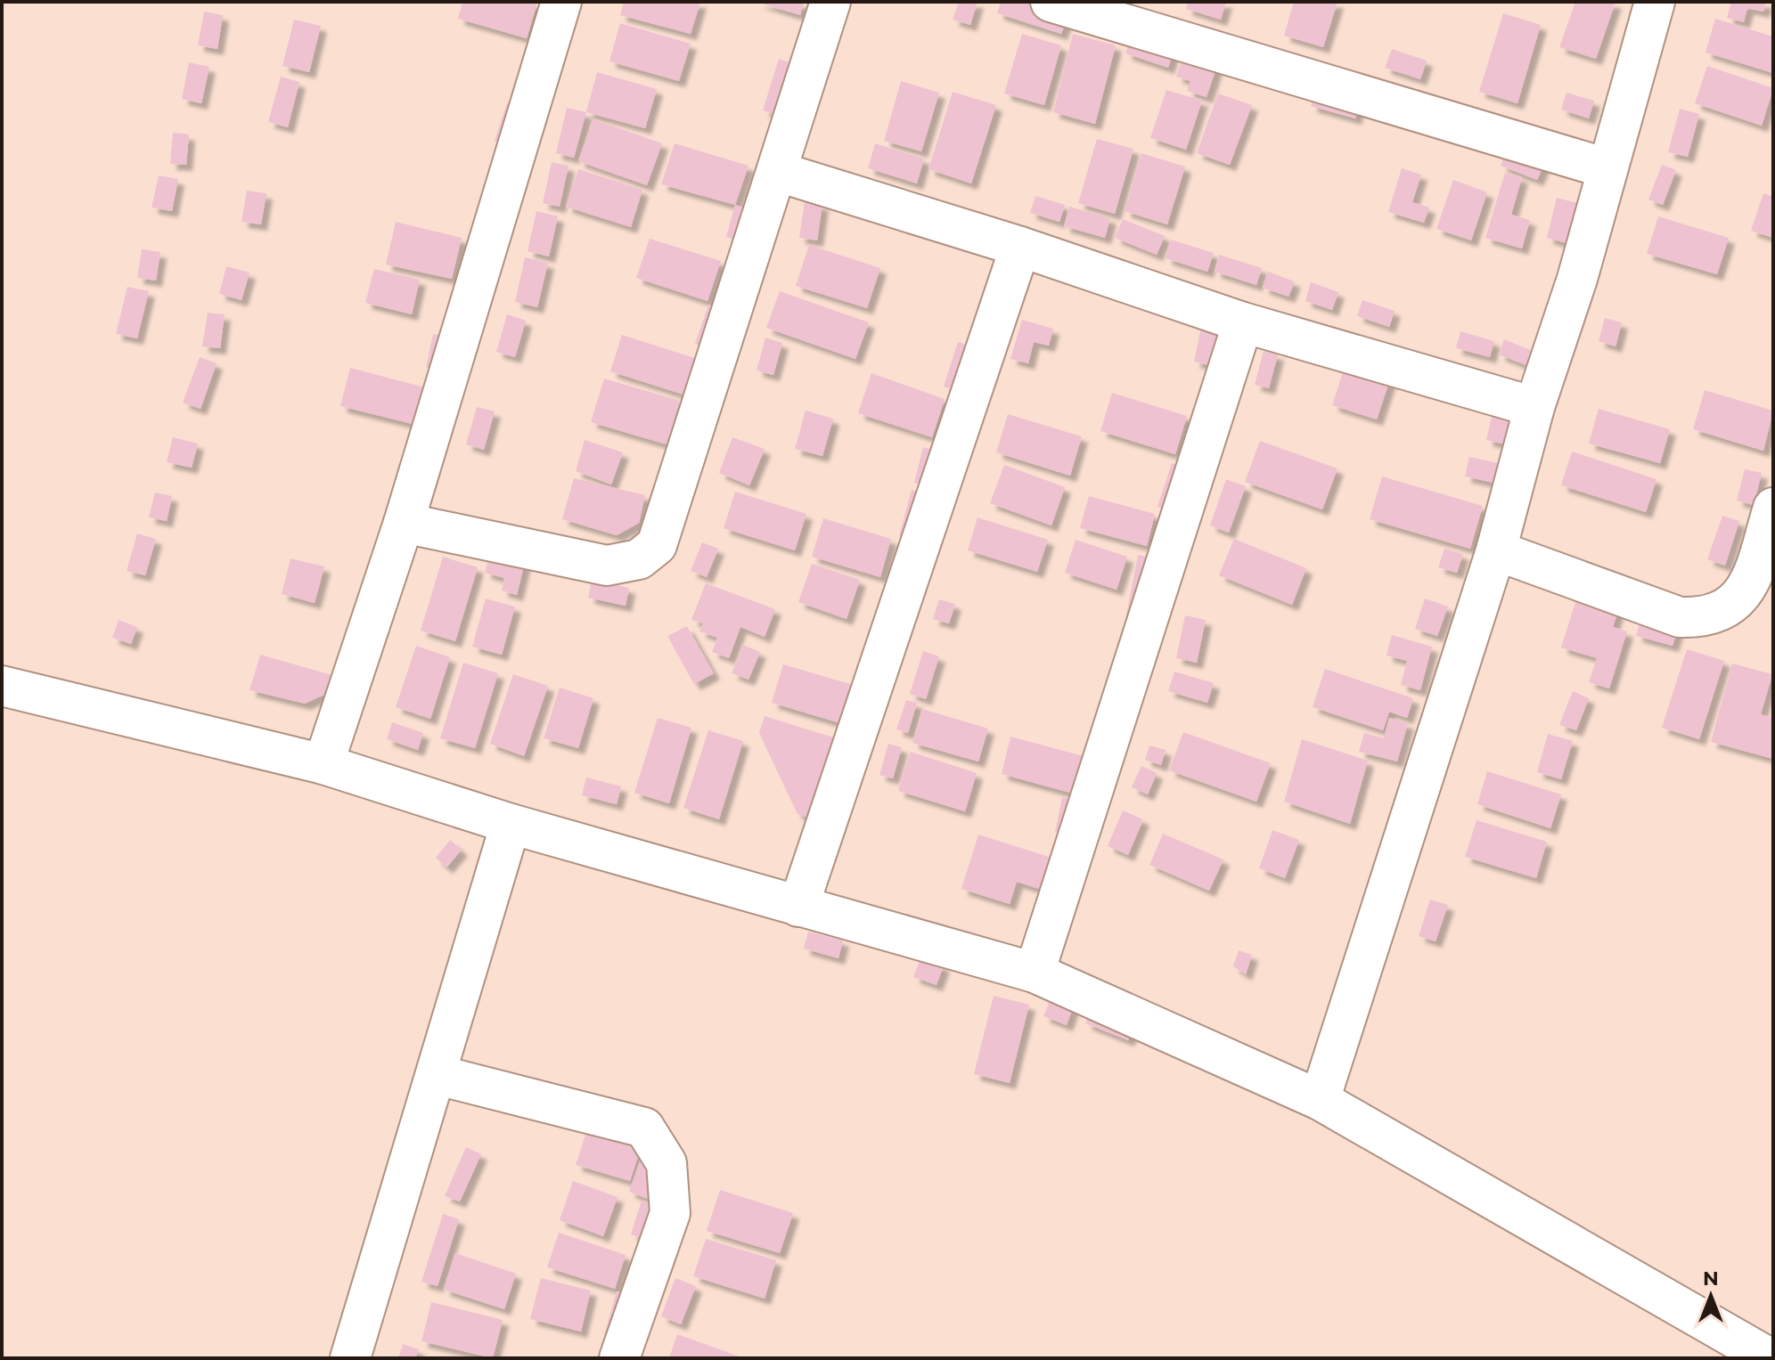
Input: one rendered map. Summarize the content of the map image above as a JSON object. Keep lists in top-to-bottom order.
{
  "north": "top"
}
